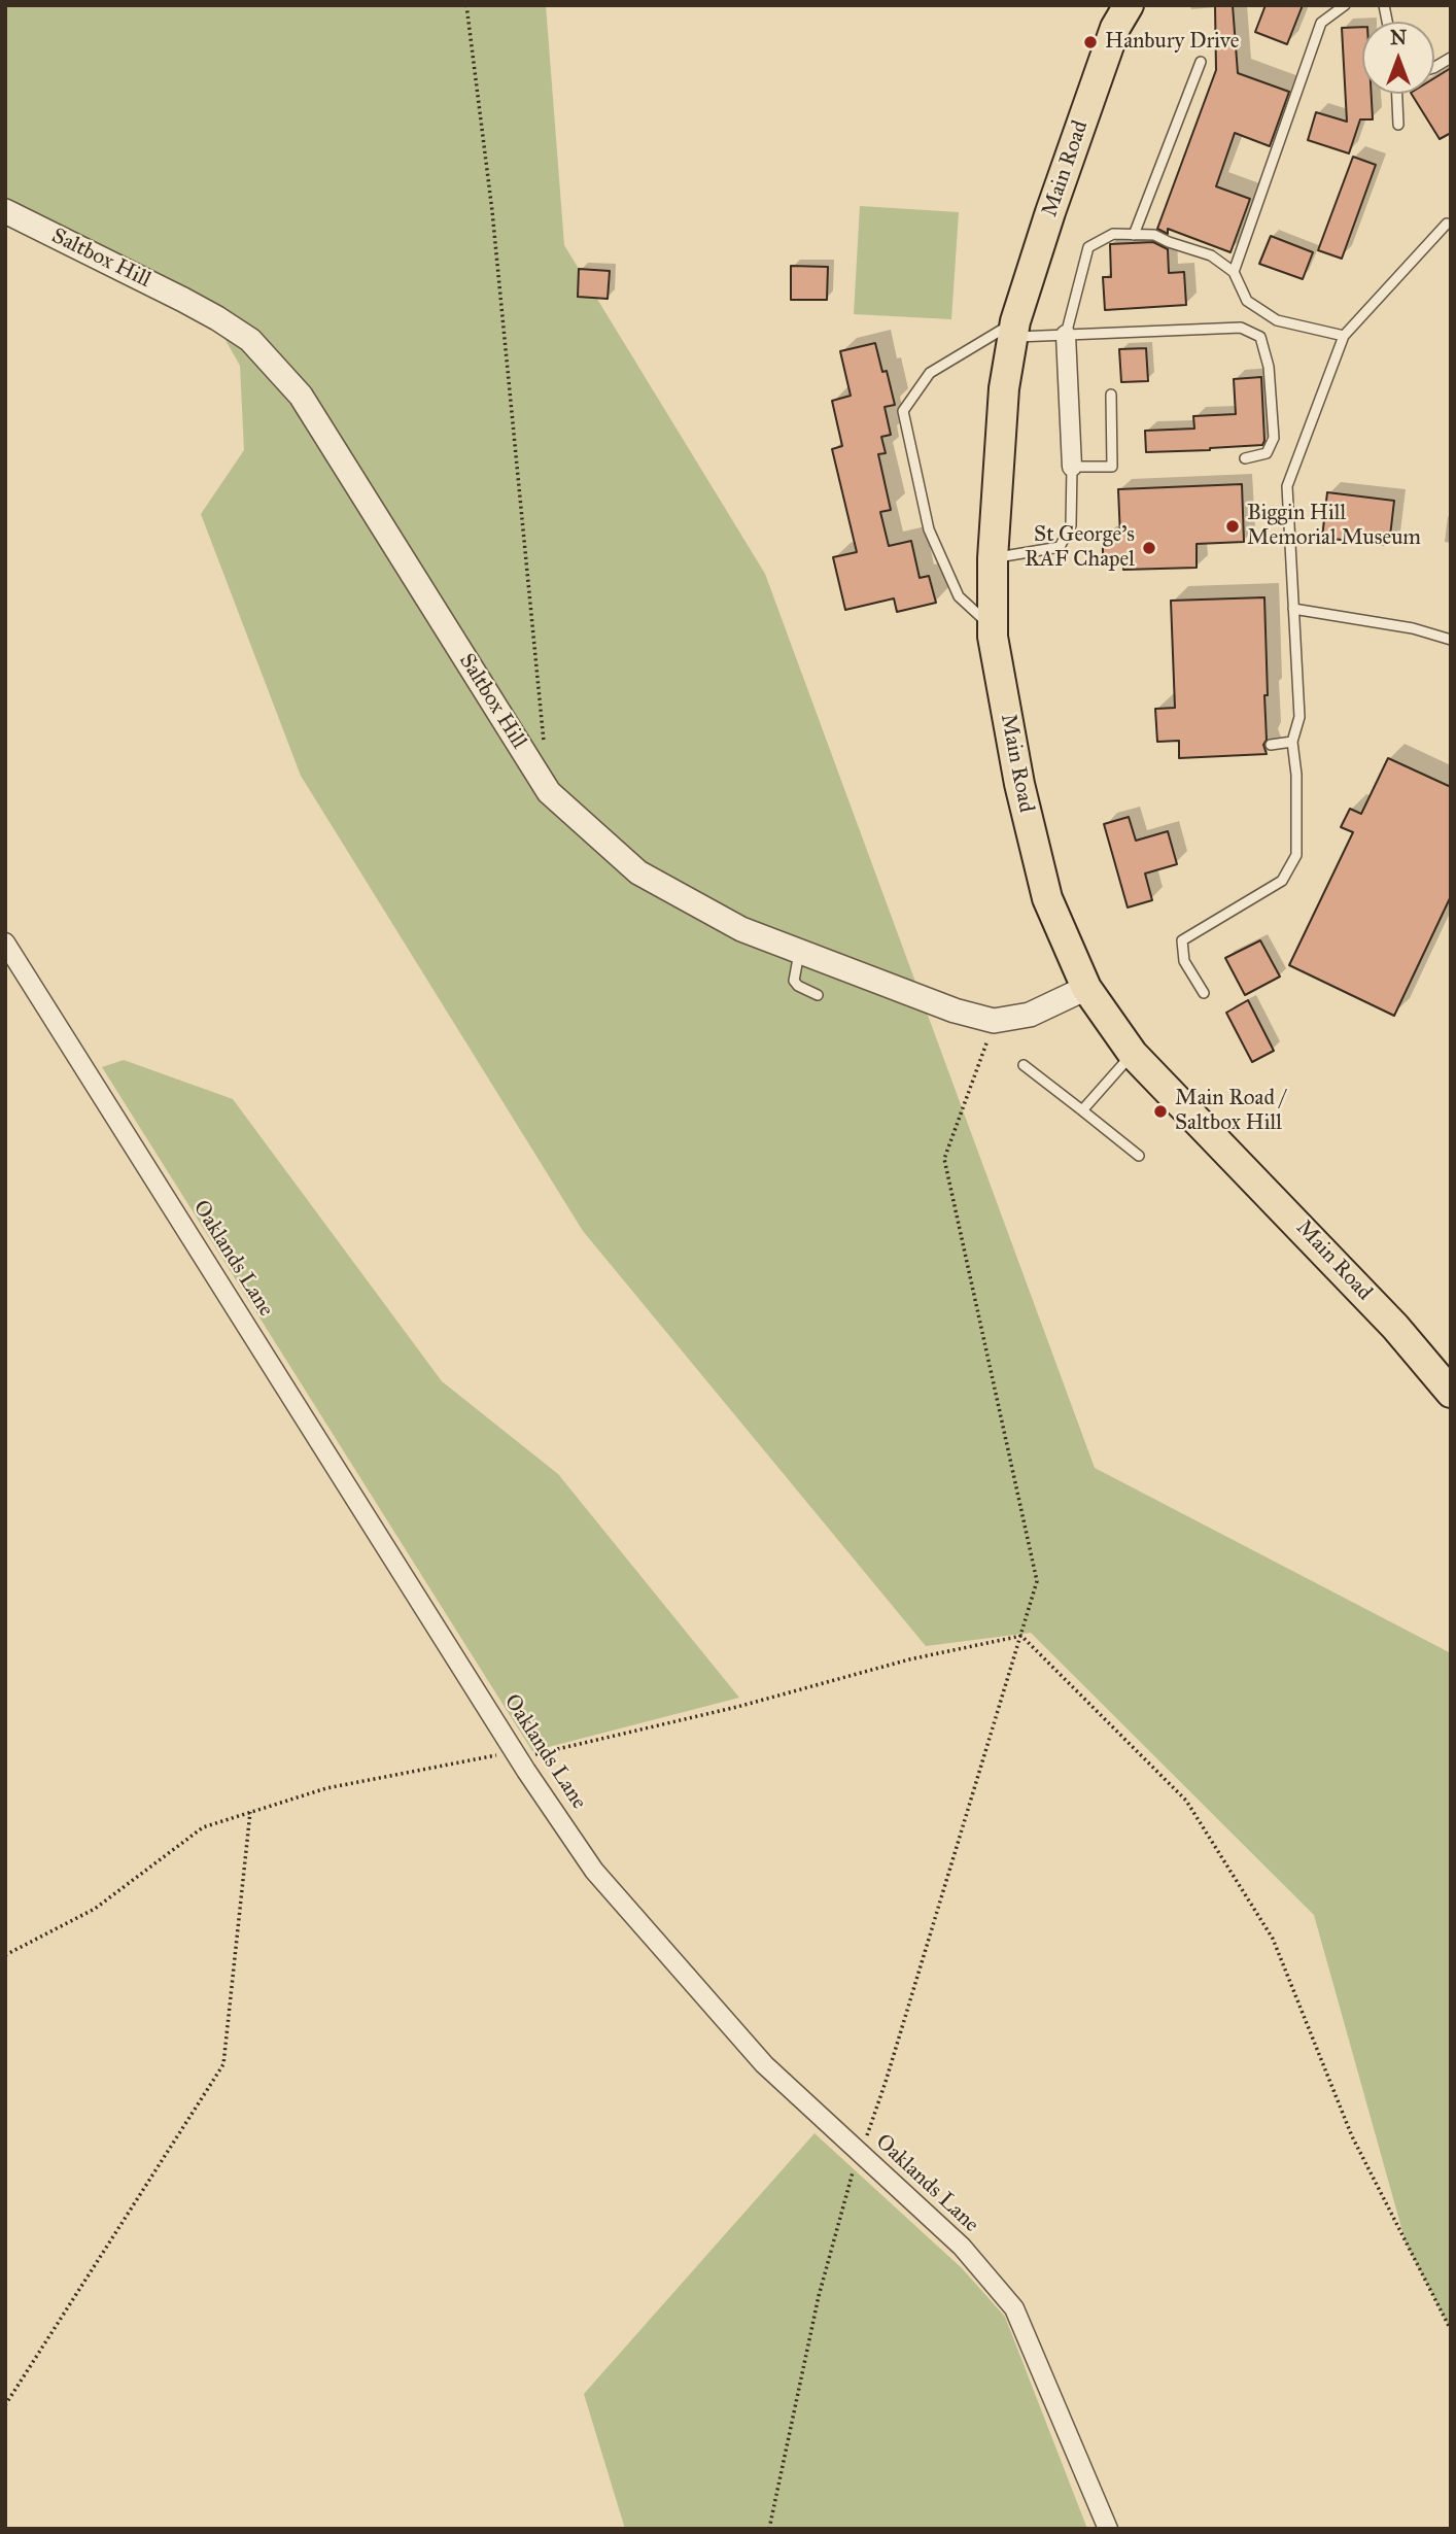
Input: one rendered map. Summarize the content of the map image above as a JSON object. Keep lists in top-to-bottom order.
{
  "streets": {
    "main road": ["Main Road"],
    "street": ["Saltbox Hill", "Oaklands Lane"]
  },
  "crossings": [
    ["Main Road", "Saltbox Hill"]
  ],
  "places": [
    "Hanbury Drive",
    "Biggin Hill Memorial Museum",
    "St George's RAF Chapel",
    "Main Road / Saltbox Hill"
  ],
  "north": "top"
}
